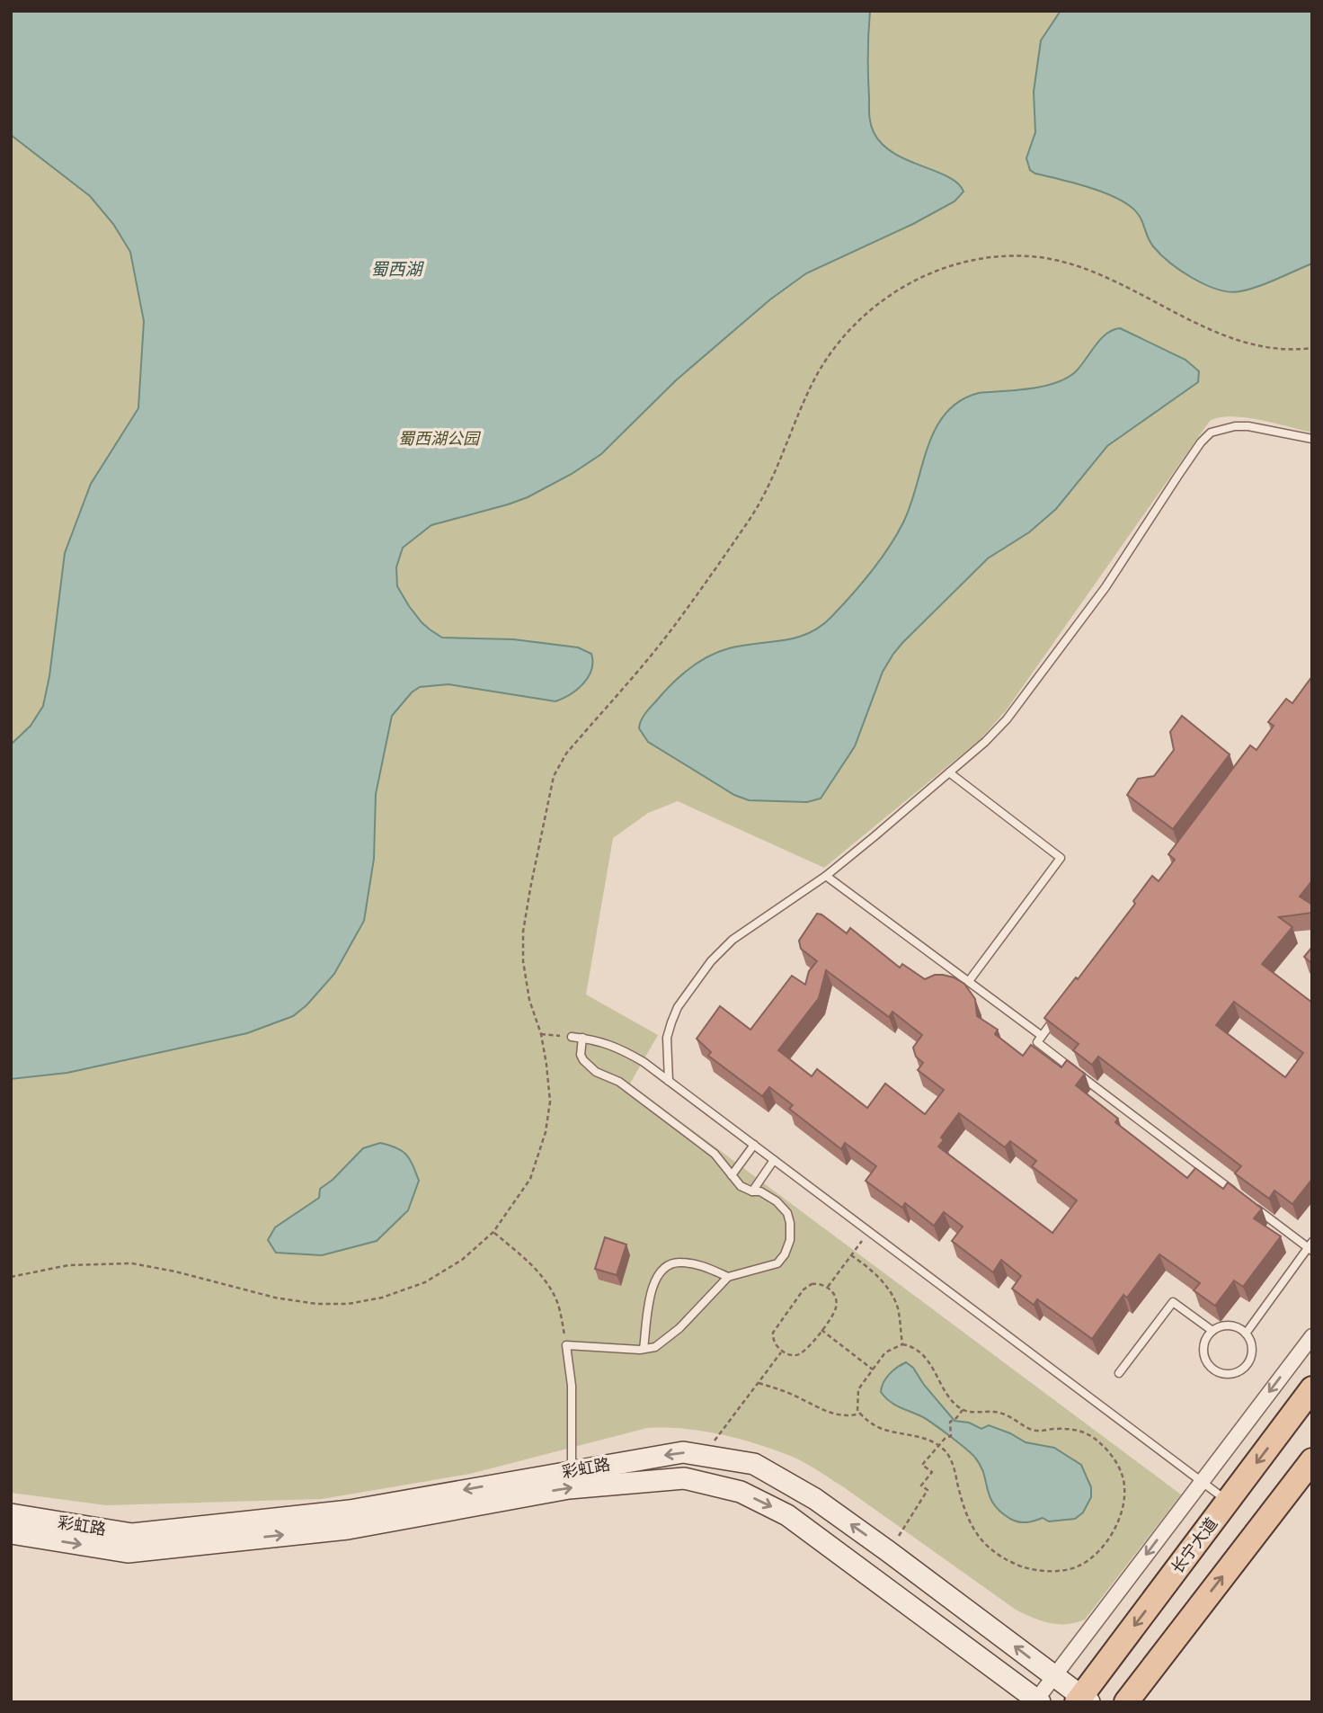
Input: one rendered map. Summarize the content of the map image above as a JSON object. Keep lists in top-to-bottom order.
{
  "streets": {
    "main road": ["彩虹路", "长宁大道"]
  },
  "crossings": [
    ["彩虹路", "长宁大道"]
  ],
  "water": ["蜀西湖"],
  "parks": ["蜀西湖公园"]
}
